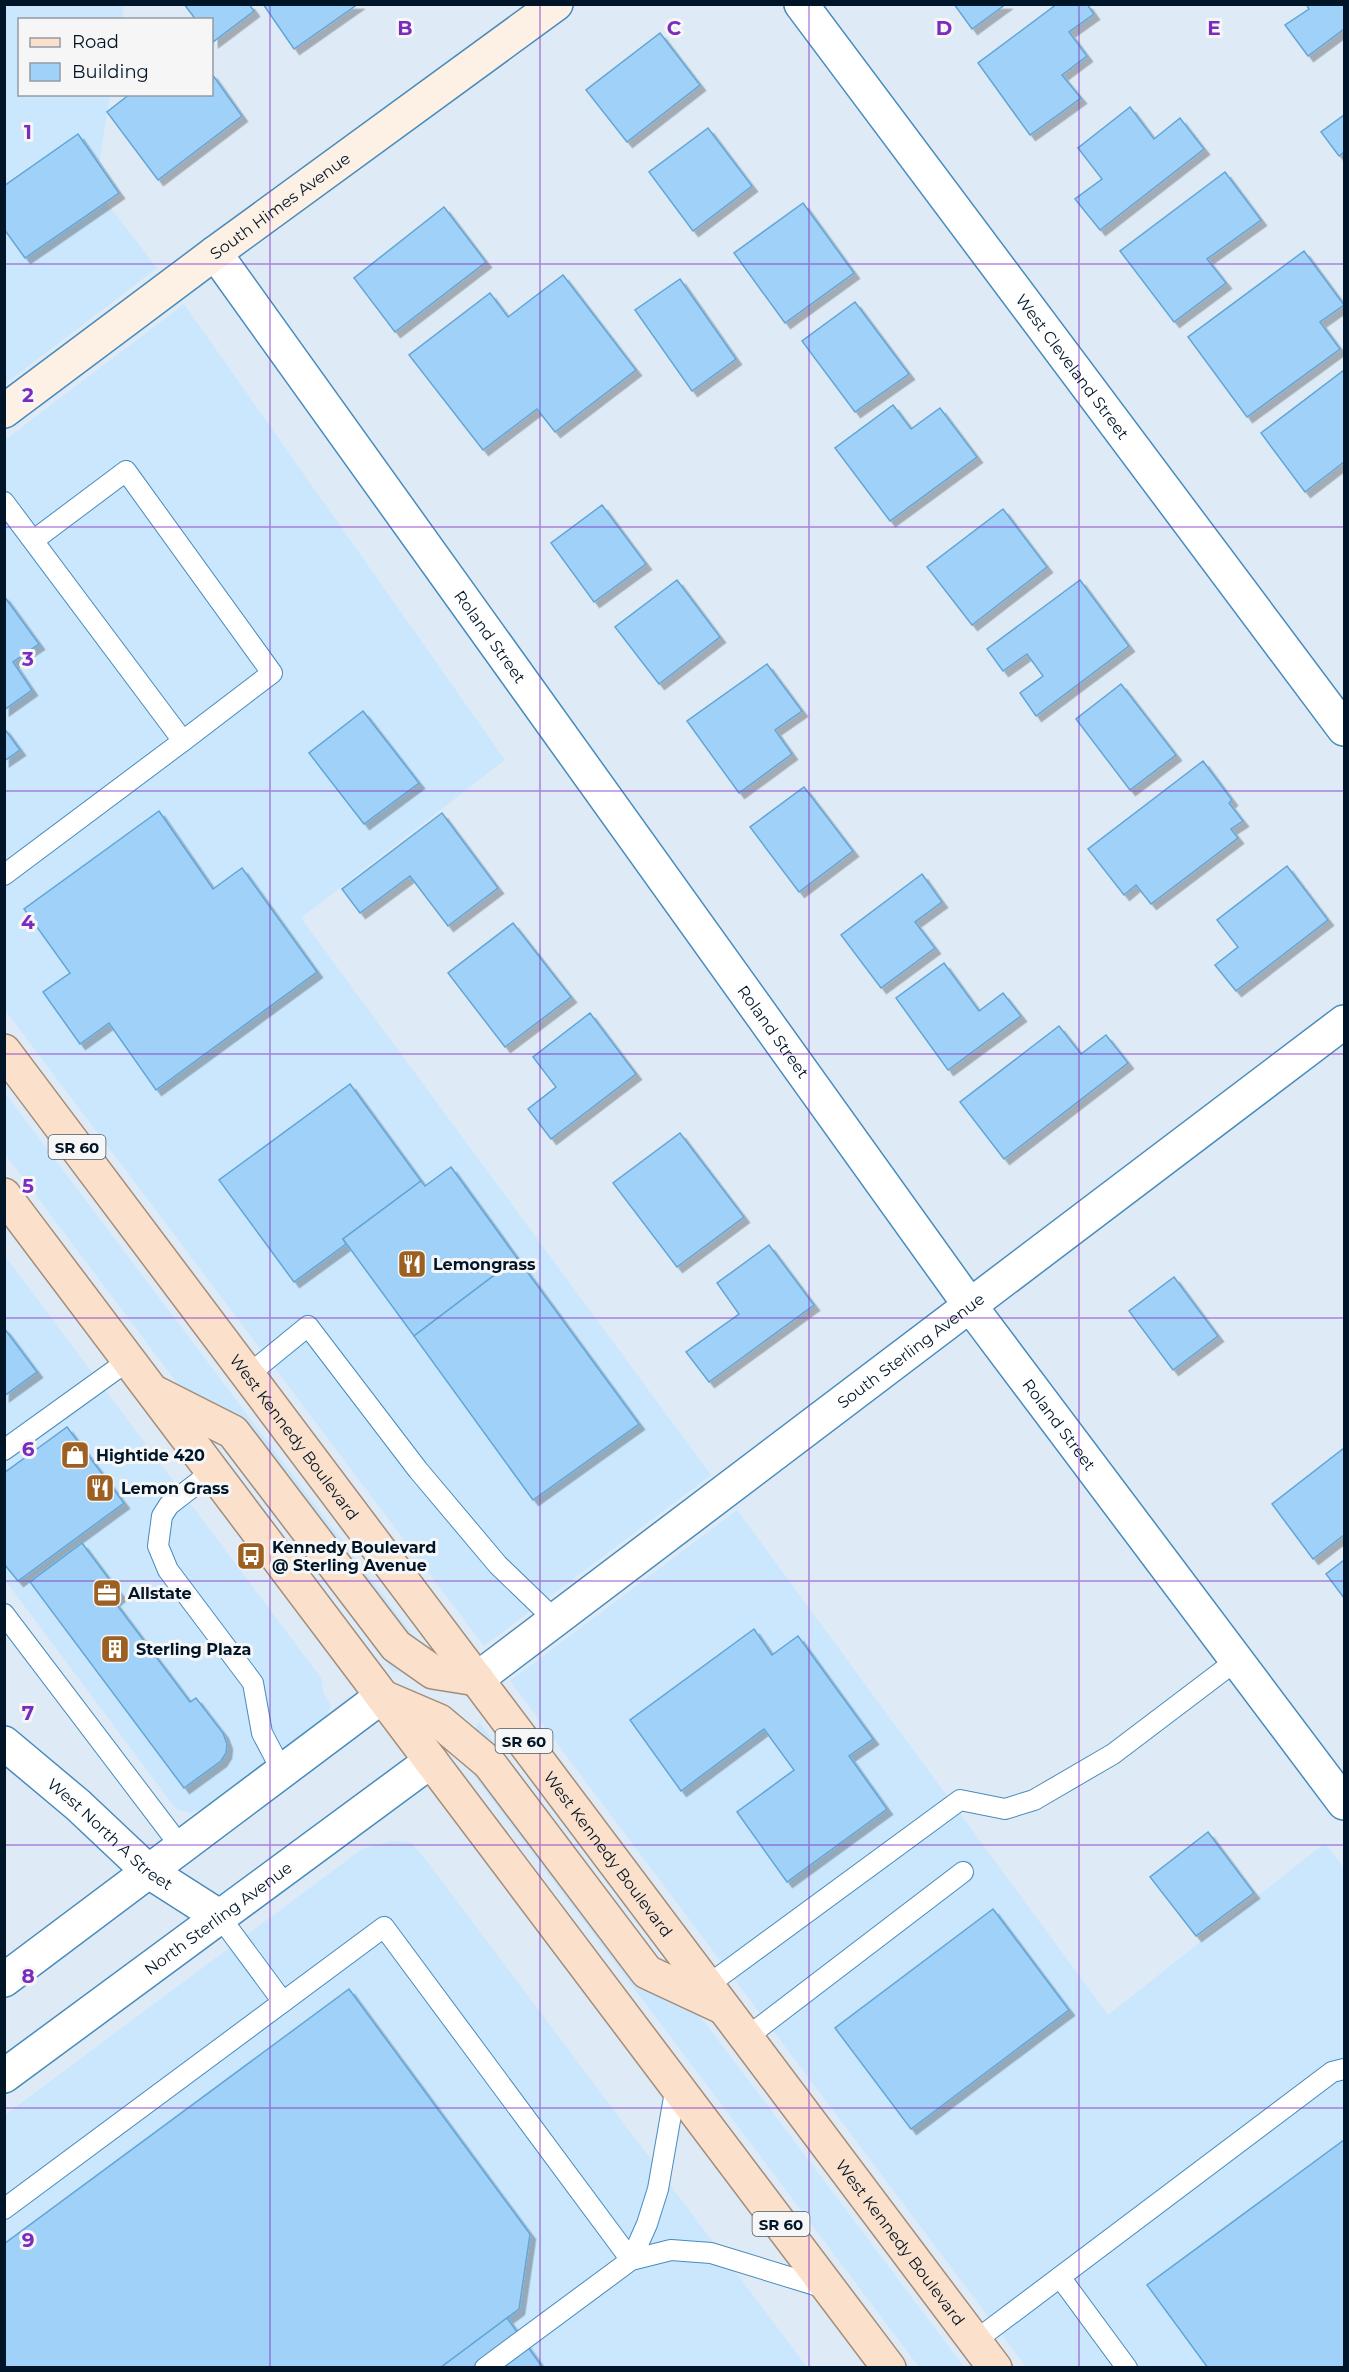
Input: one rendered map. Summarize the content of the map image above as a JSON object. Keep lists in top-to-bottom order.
{
  "streets": {
    "main road": ["SR 60", "West Kennedy Boulevard"],
    "street": [
      "South Himes Avenue",
      "West Cleveland Street",
      "Roland Street",
      "South Sterling Avenue",
      "West North A Street",
      "North Sterling Avenue"
    ]
  },
  "crossings": [
    ["South Himes Avenue", "Roland Street"],
    ["Roland Street", "South Sterling Avenue"],
    ["SR 60", "North Sterling Avenue"],
    ["South Sterling Avenue", "West Kennedy Boulevard"],
    ["West North A Street", "North Sterling Avenue"]
  ],
  "places": {
    "restaurant": ["Lemongrass", "Lemon Grass"],
    "shop": ["Hightide 420"],
    "bus stop": ["Kennedy Boulevard @ Sterling Avenue"],
    "office": ["Allstate"],
    "building": ["Sterling Plaza"]
  },
  "legend": ["Road", "Building"],
  "grid": {
    "columns": [
      "B",
      "C",
      "D",
      "E"
    ],
    "rows": [
      "1",
      "2",
      "3",
      "4",
      "5",
      "6",
      "7",
      "8",
      "9"
    ]
  }
}
